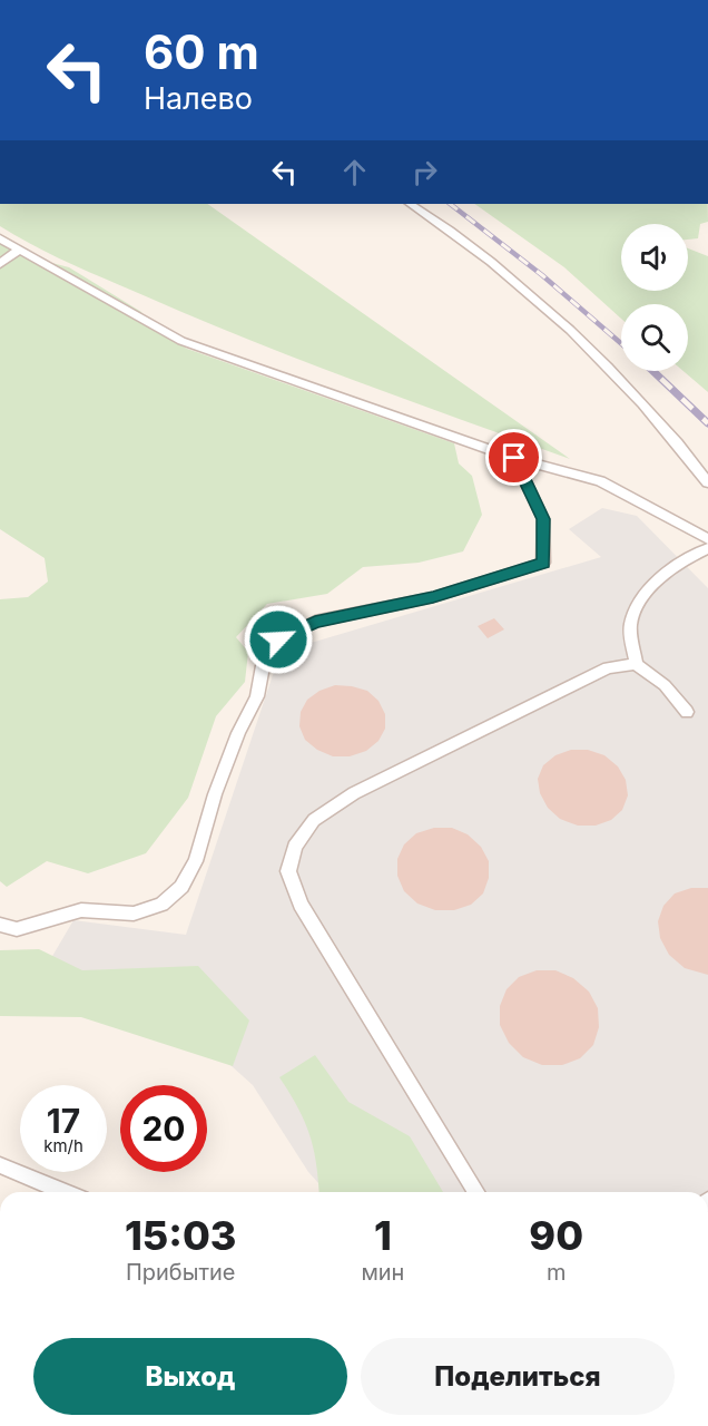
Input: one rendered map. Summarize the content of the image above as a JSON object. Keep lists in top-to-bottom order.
{
  "page": {
    "turn": ["60 m", "Налево"],
    "speed": "17 km/h",
    "limit": "20",
    "eta": [
      "15:03",
      "Прибытие",
      "1",
      "мин",
      "90",
      "m"
    ],
    "buttons": ["Выход", "Поделиться"]
  }
}
